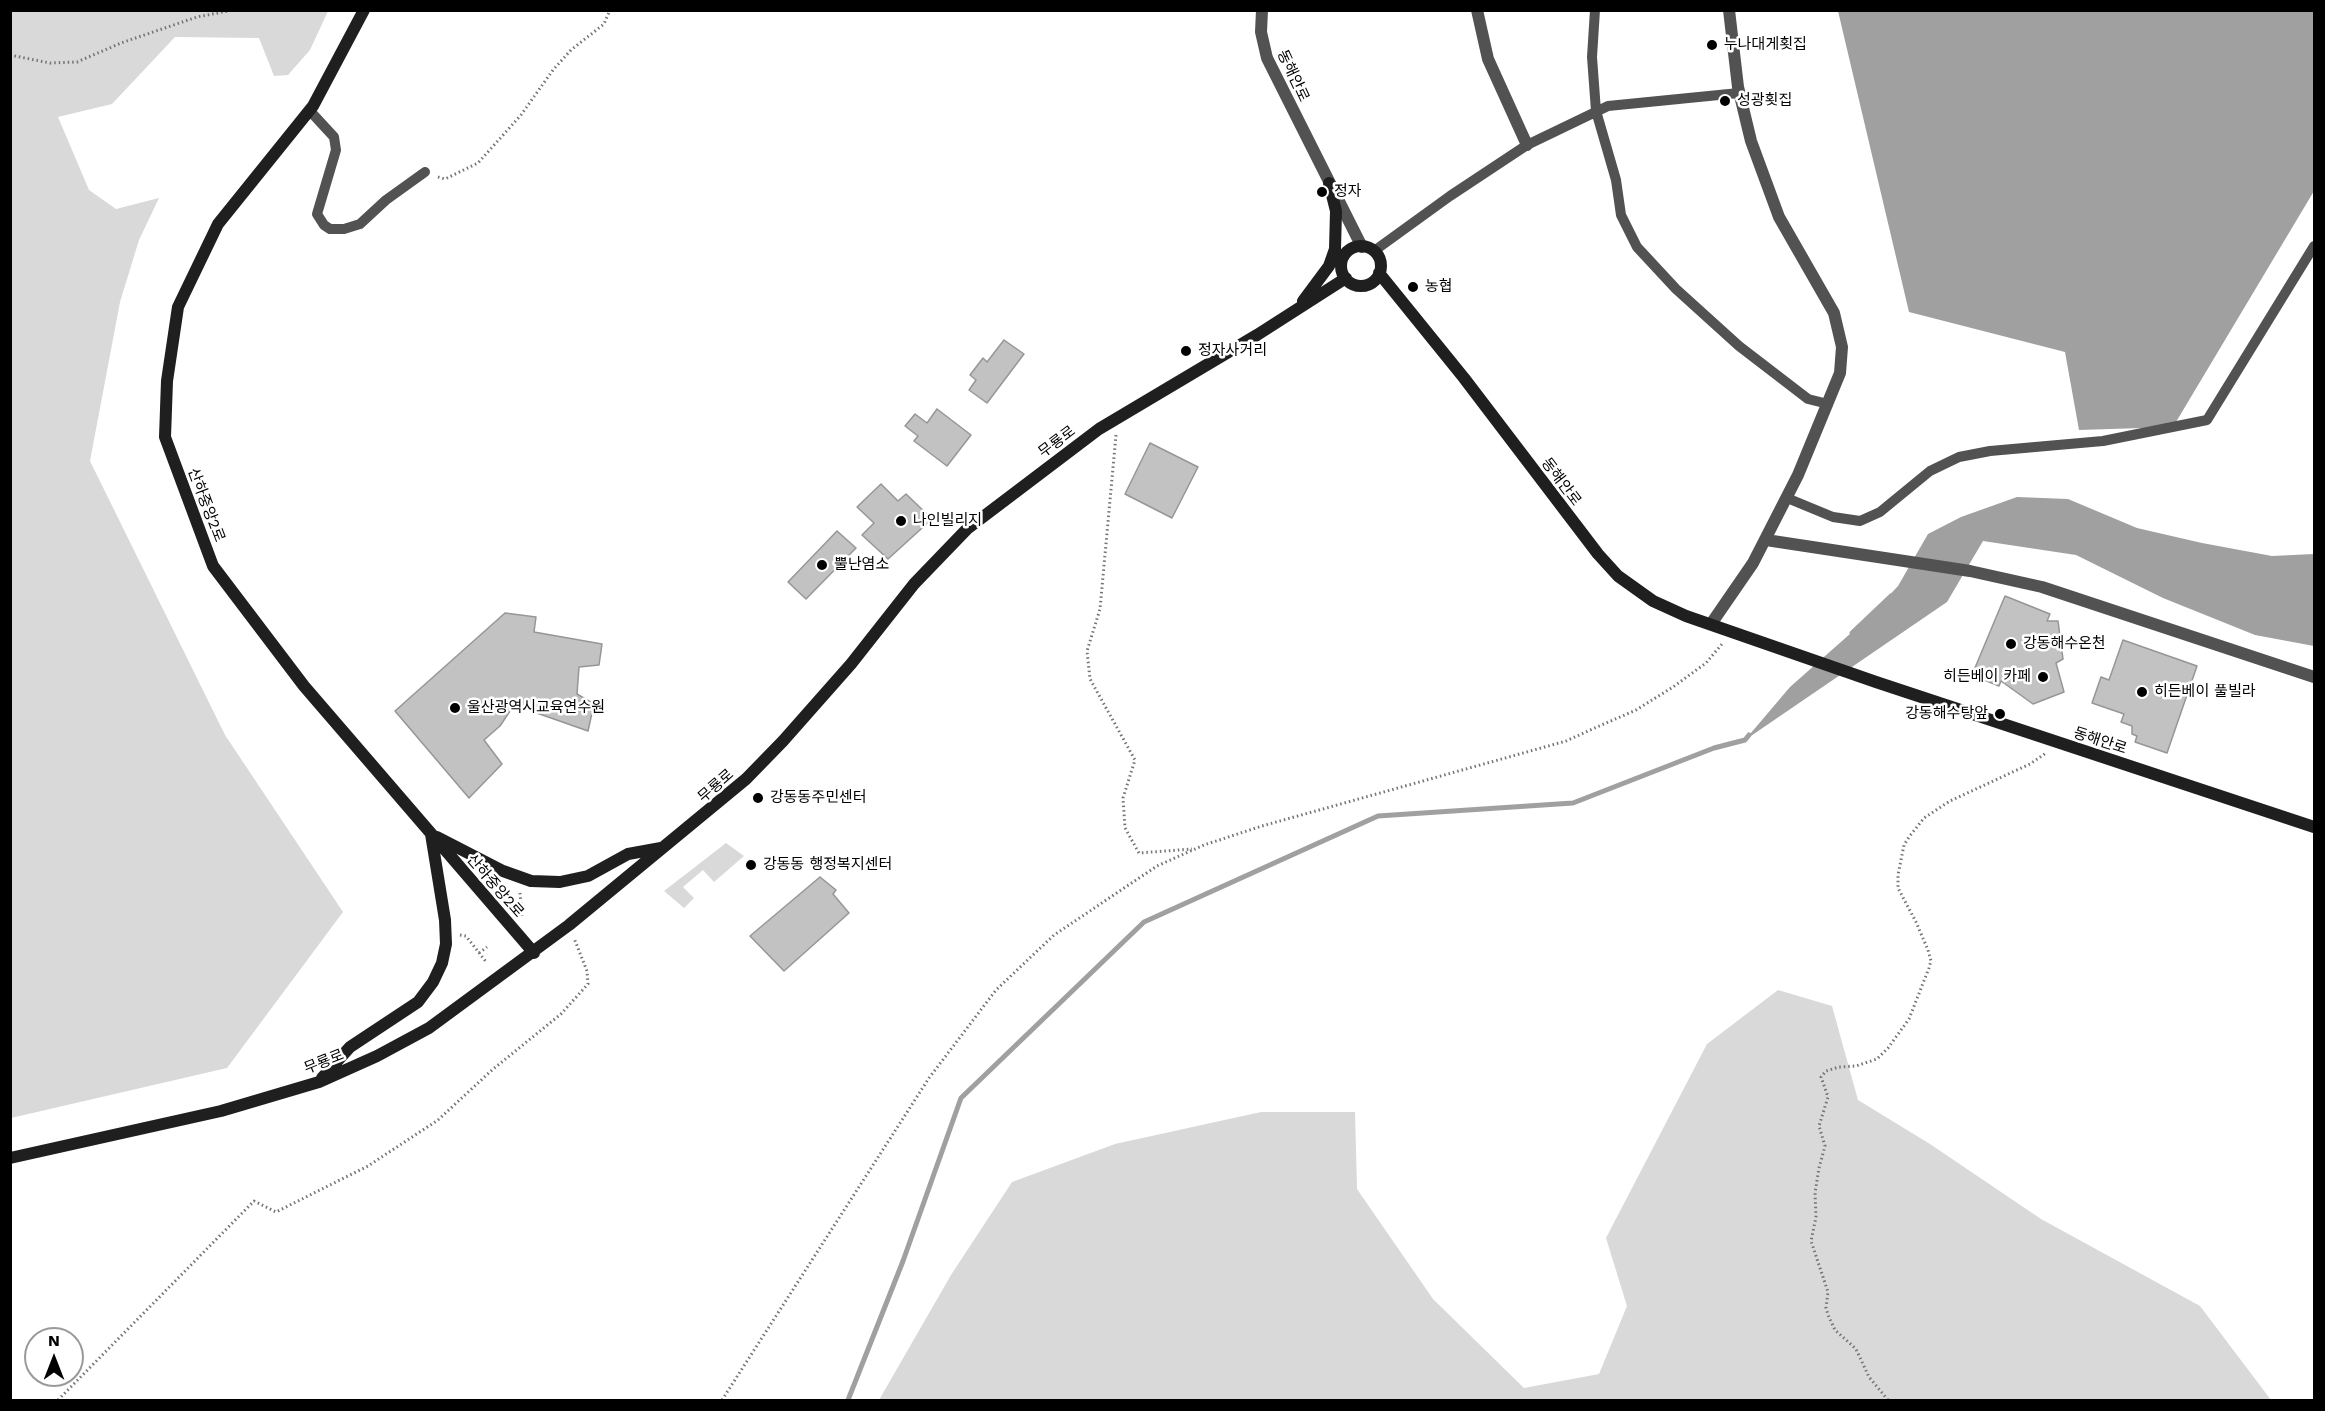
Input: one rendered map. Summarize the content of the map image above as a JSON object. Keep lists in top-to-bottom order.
{
  "streets": {
    "main road": ["동해안로", "무룡로", "산하중앙2로"]
  },
  "crossings": [
    ["동해안로", "무룡로"],
    ["무룡로", "산하중앙2로"]
  ],
  "places": [
    "누나대게횟집",
    "성광횟집",
    "정자",
    "농협",
    "정자사거리",
    "나인빌리지",
    "뿔난염소",
    "강동해수온천",
    "히든베이 카페",
    "히든베이 풀빌라",
    "울산광역시교육연수원",
    "강동해수탕앞",
    "강동동주민센터",
    "강동동 행정복지센터"
  ],
  "north": "top"
}
